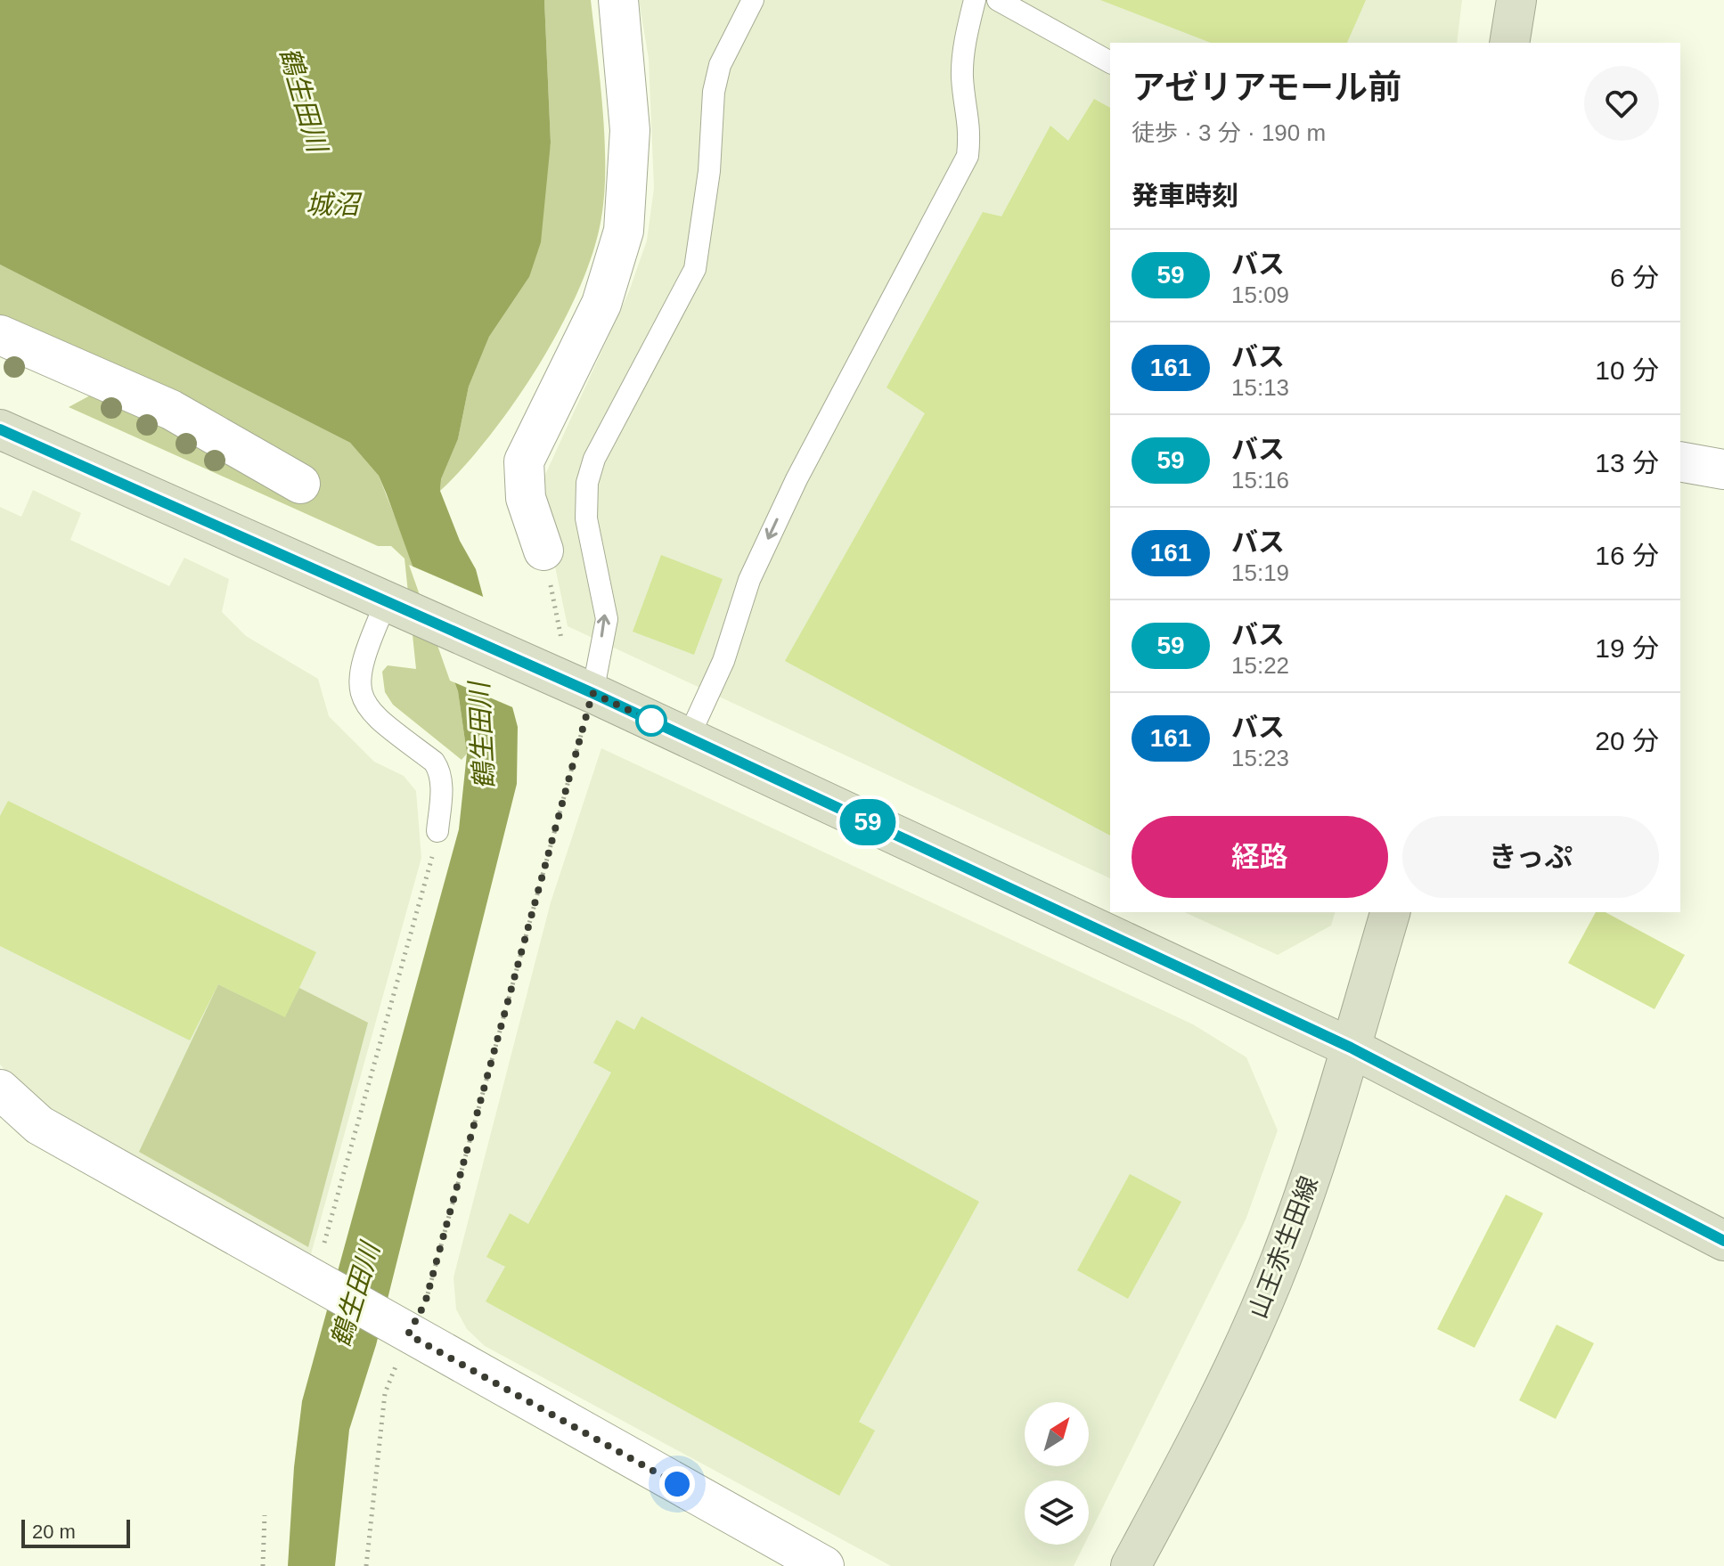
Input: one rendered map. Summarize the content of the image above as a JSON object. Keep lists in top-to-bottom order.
{
  "streets": {
    "main road": ["山王赤生田線"]
  },
  "water": ["鶴生田川", "城沼"],
  "lines": ["bus line 59"],
  "scale_bar": "20 m",
  "north": "top right",
  "page": {
    "on_map": "59",
    "heading": [
      ["アゼリアモール前", "徒歩 · 3 分 · 190 m"],
      "発車時刻"
    ],
    "list": [
      {
        "mark": "59",
        "name": "バス",
        "note": "15:09",
        "value": "6 分"
      },
      {
        "mark": "161",
        "name": "バス",
        "note": "15:13",
        "value": "10 分"
      },
      {
        "mark": "59",
        "name": "バス",
        "note": "15:16",
        "value": "13 分"
      },
      {
        "mark": "161",
        "name": "バス",
        "note": "15:19",
        "value": "16 分"
      },
      {
        "mark": "59",
        "name": "バス",
        "note": "15:22",
        "value": "19 分"
      },
      {
        "mark": "161",
        "name": "バス",
        "note": "15:23",
        "value": "20 分"
      }
    ],
    "buttons": ["経路", "きっぷ"],
    "scale": "20 m"
  }
}
